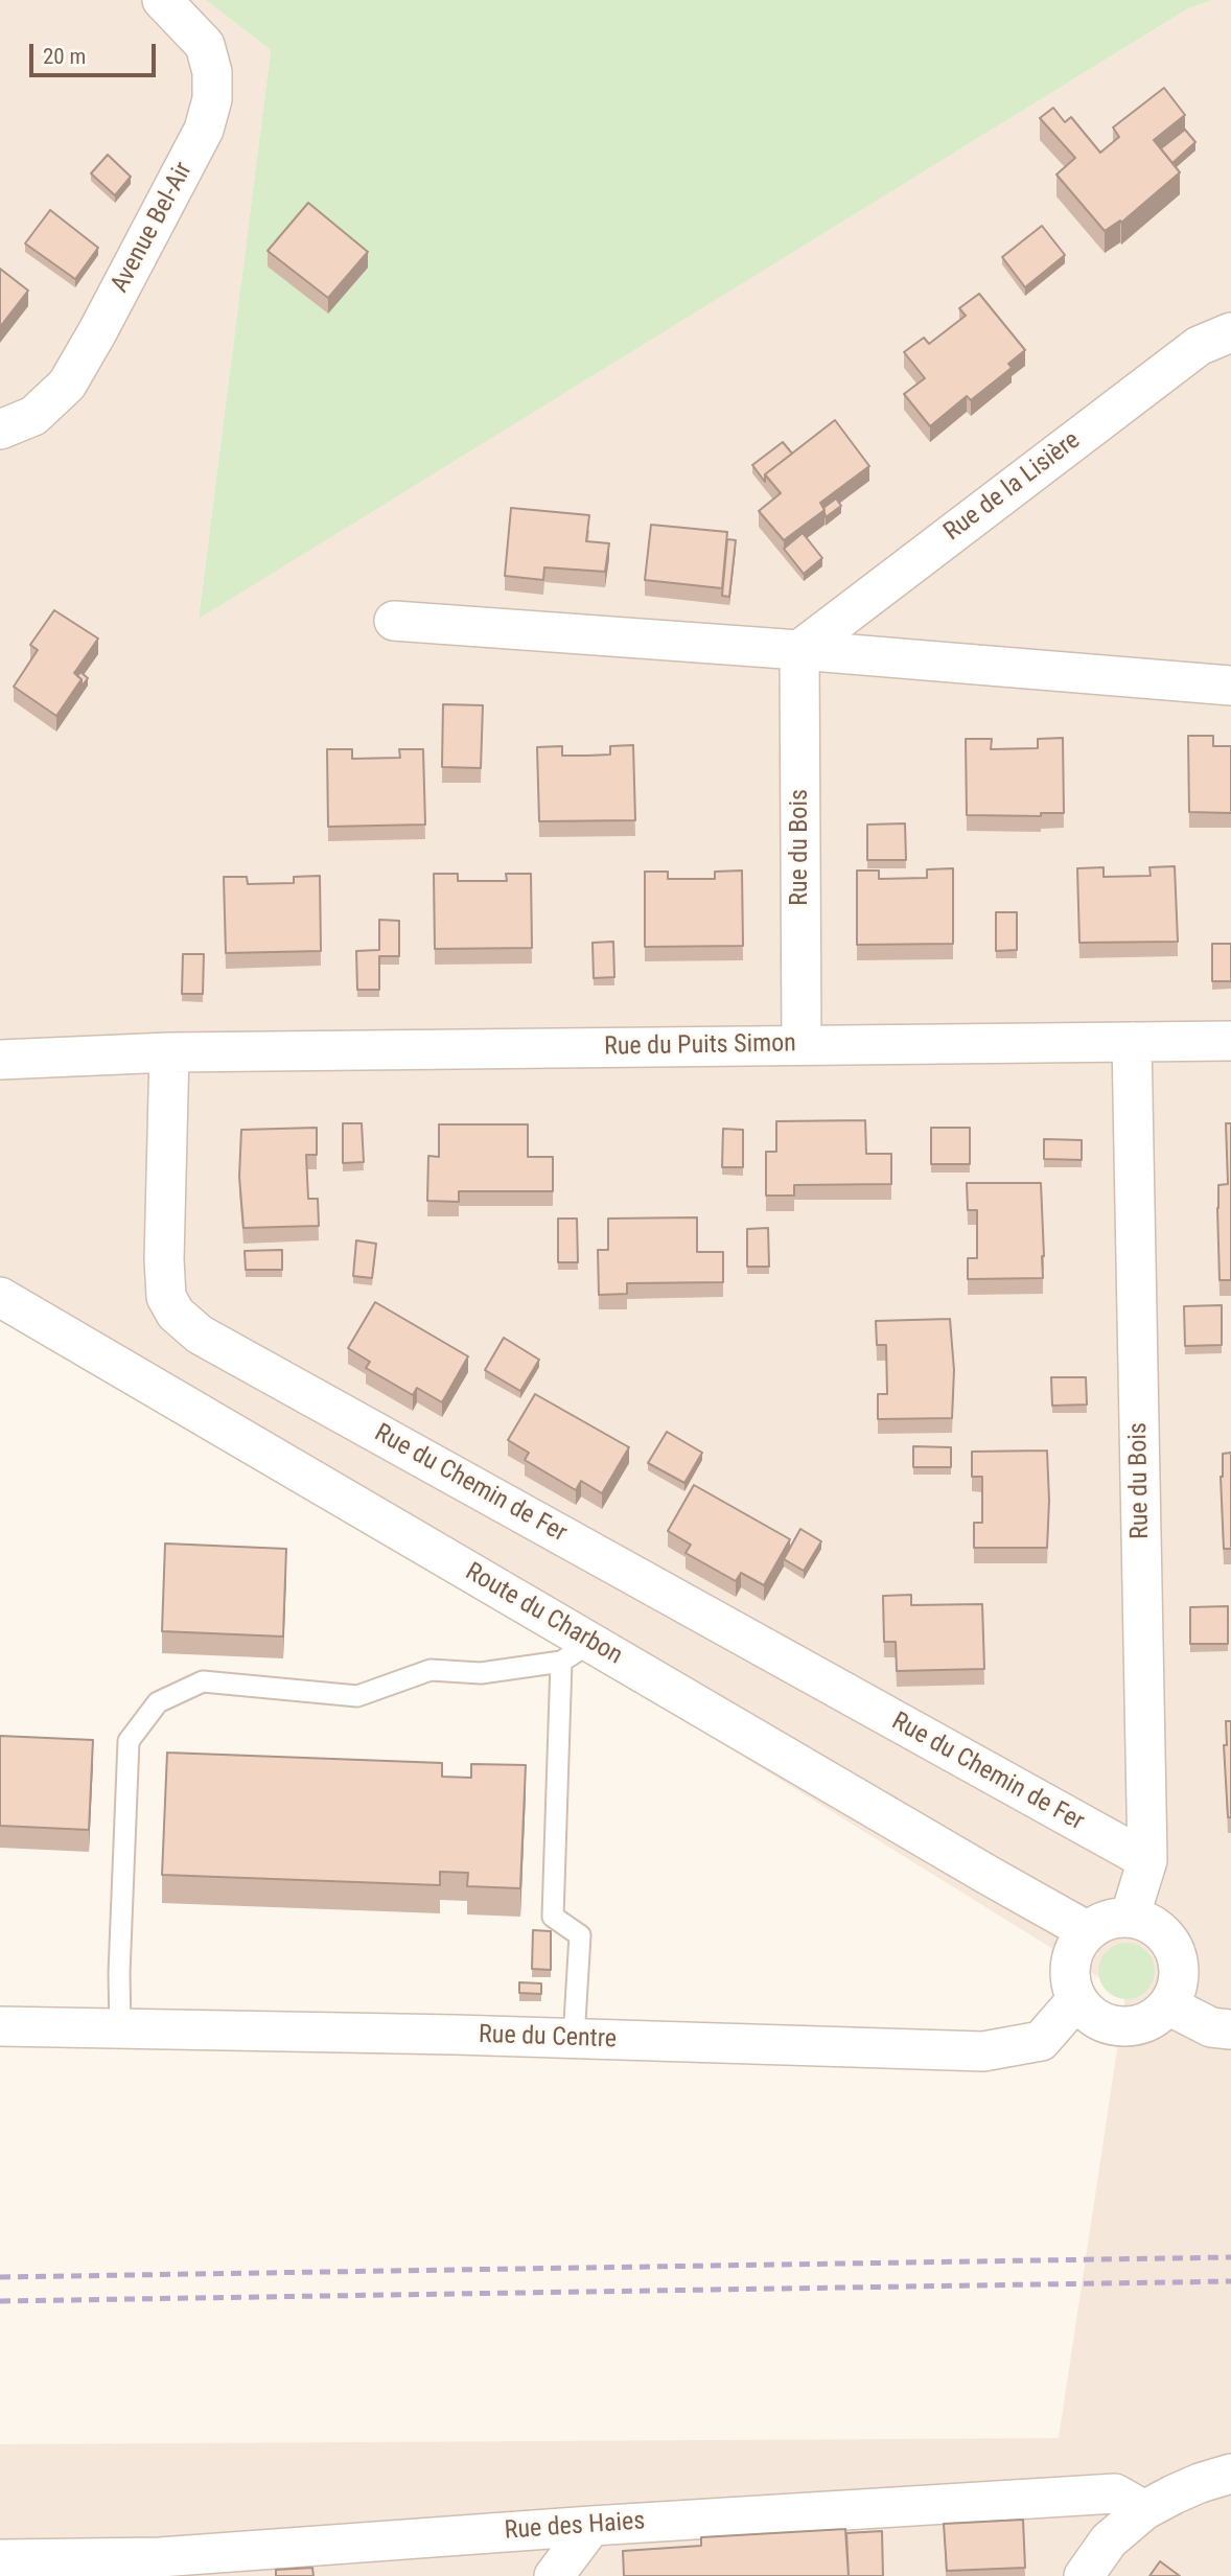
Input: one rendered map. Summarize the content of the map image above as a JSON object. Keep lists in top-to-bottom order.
{
  "streets": {
    "street": [
      "Avenue Bel-Air",
      "Rue de la Lisière",
      "Rue du Bois",
      "Rue du Puits Simon",
      "Rue du Chemin de Fer",
      "Route du Charbon",
      "Rue du Centre",
      "Rue des Haies"
    ]
  },
  "crossings": [
    ["Rue de la Lisière", "Rue du Bois"],
    ["Rue du Bois", "Rue du Puits Simon"],
    ["Rue du Bois", "Rue du Chemin de Fer"],
    ["Rue du Bois", "Route du Charbon"],
    ["Rue du Bois", "Rue du Centre"],
    ["Rue du Puits Simon", "Rue du Chemin de Fer"],
    ["Route du Charbon", "Rue du Centre"]
  ],
  "scale_bar": "20 m"
}
